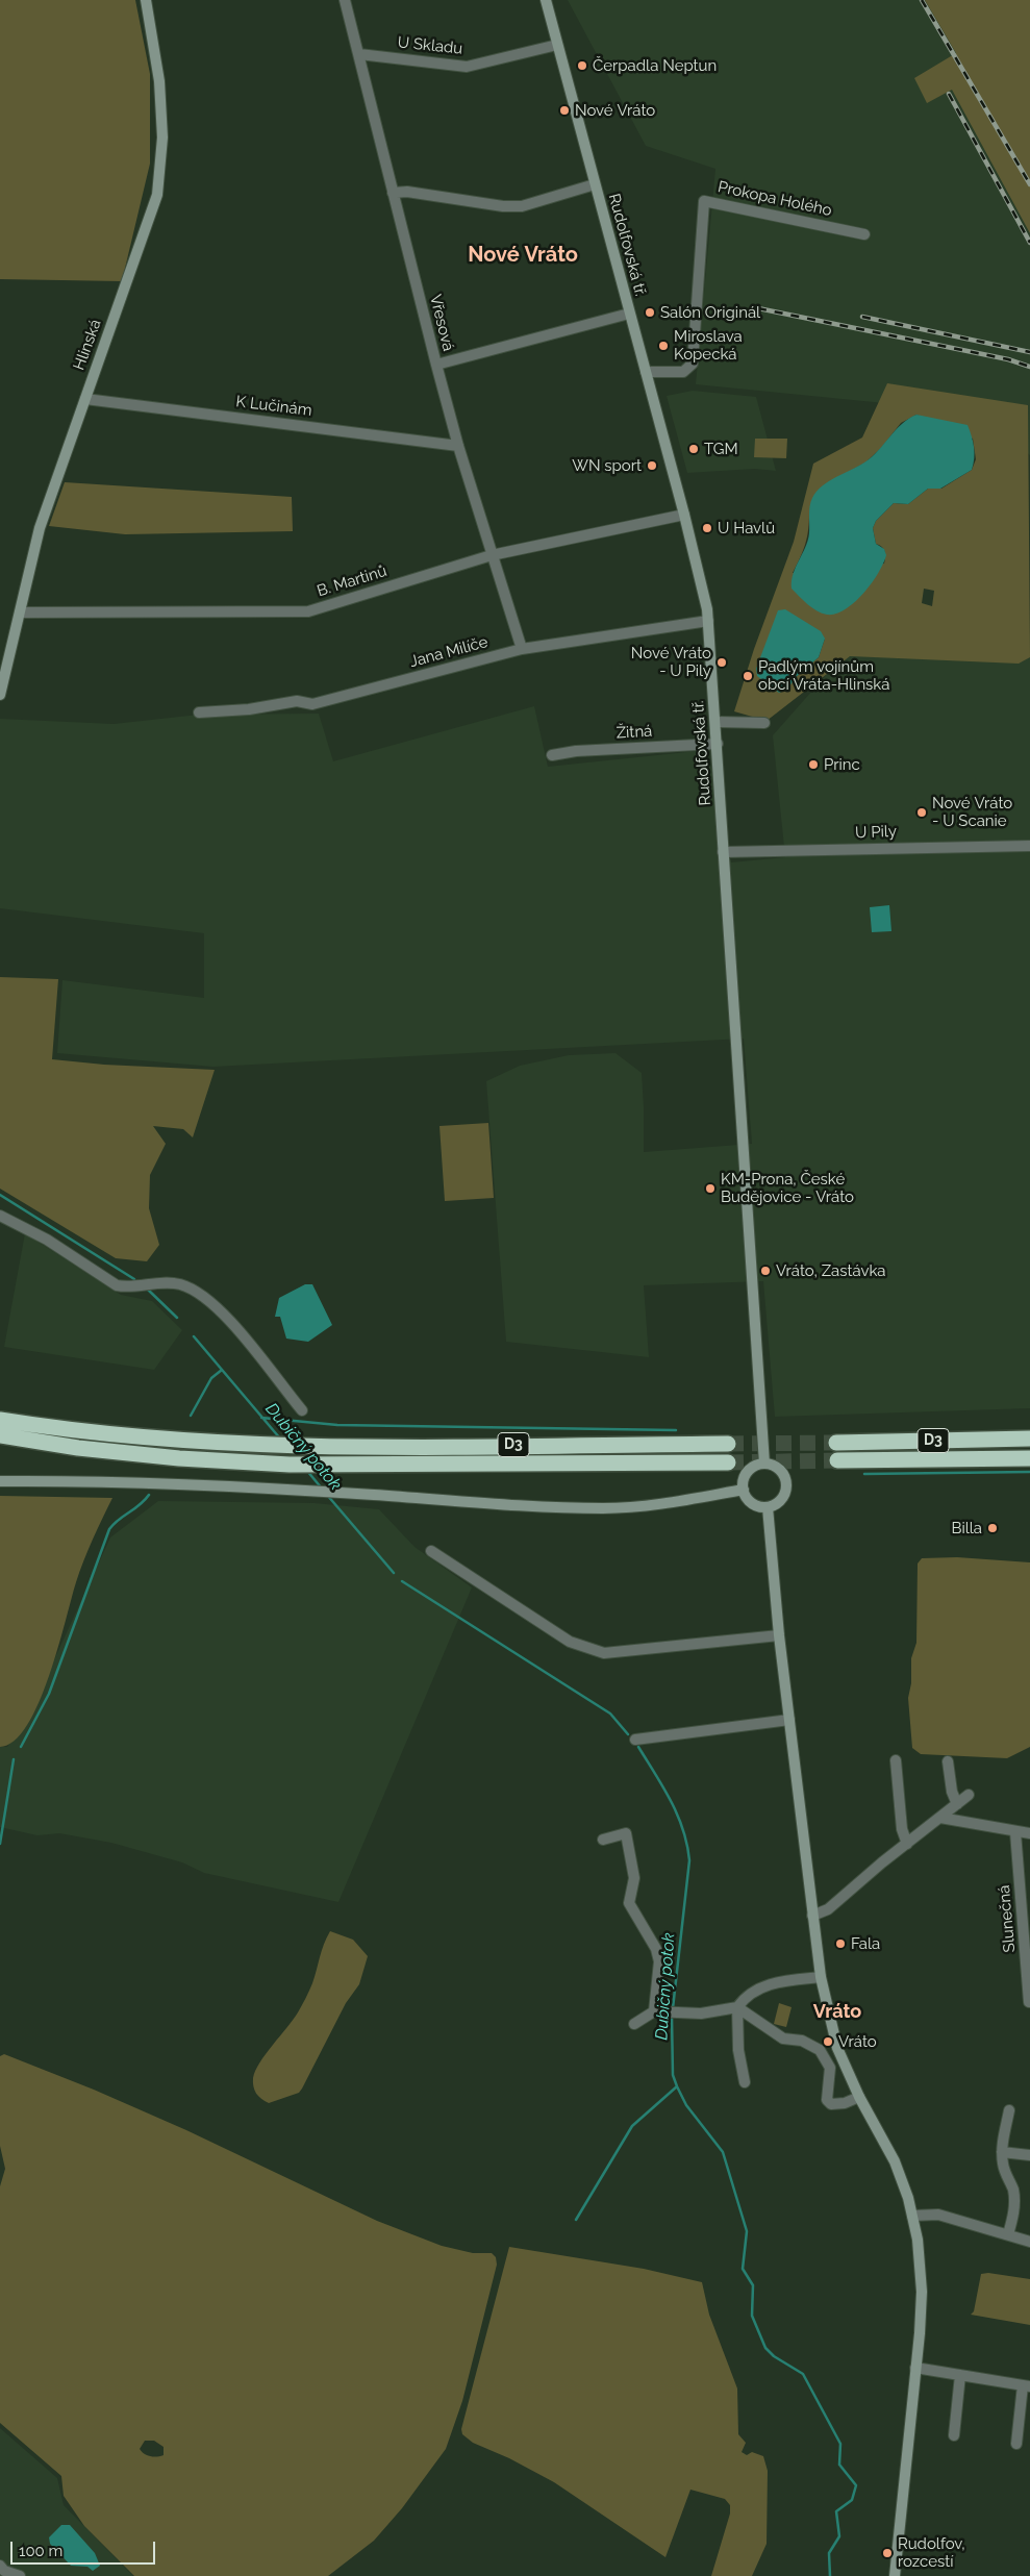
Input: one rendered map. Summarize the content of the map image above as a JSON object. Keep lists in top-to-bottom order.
{
  "streets": {
    "highway": ["D3"],
    "main road": ["Rudolfovská tř.", "Hlinská"],
    "street": [
      "U Skladu",
      "Prokopa Holého",
      "Vřesová",
      "K Lučinám",
      "B. Martinů",
      "Jana Milíče",
      "Žitná",
      "U Pily",
      "Slunečná"
    ]
  },
  "crossings": [
    ["U Skladu", "Rudolfovská tř."],
    ["U Skladu", "Vřesová"],
    ["Prokopa Holého", "Rudolfovská tř."],
    ["Rudolfovská tř.", "Vřesová"],
    ["Rudolfovská tř.", "B. Martinů"],
    ["Rudolfovská tř.", "Jana Milíče"],
    ["Rudolfovská tř.", "Žitná"],
    ["Rudolfovská tř.", "U Pily"],
    ["Vřesová", "K Lučinám"],
    ["Vřesová", "B. Martinů"],
    ["Vřesová", "Jana Milíče"],
    ["Hlinská", "K Lučinám"],
    ["Hlinská", "B. Martinů"]
  ],
  "districts": ["Nové Vráto", "Vráto"],
  "water": ["Dubičný potok"],
  "places": [
    "Čerpadla Neptun",
    "Nové Vráto",
    "Salón Originál",
    "Miroslava Kopecká",
    "TGM",
    "WN sport",
    "U Havlů",
    "Nové Vráto - U Pily",
    "Padlým vojínům obcí Vráta-Hlinská",
    "Princ",
    "Nové Vráto - U Scanie",
    "KM-Prona, České Budějovice - Vráto",
    "Vráto, Zastávka",
    "Billa",
    "Fala",
    "Vráto",
    "Rudolfov, rozcestí"
  ],
  "scale_bar": "100 m"
}
